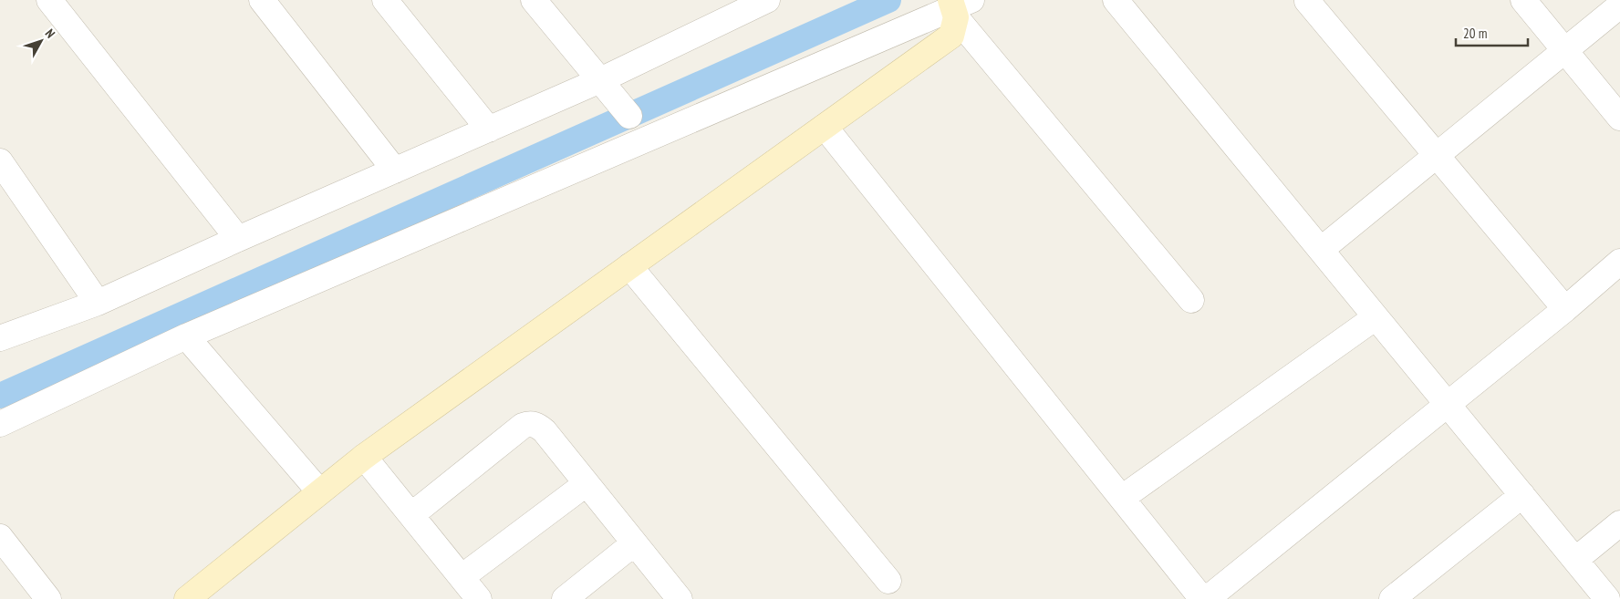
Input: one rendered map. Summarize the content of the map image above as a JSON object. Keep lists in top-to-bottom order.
{
  "scale_bar": "20 m",
  "north": "top right"
}
